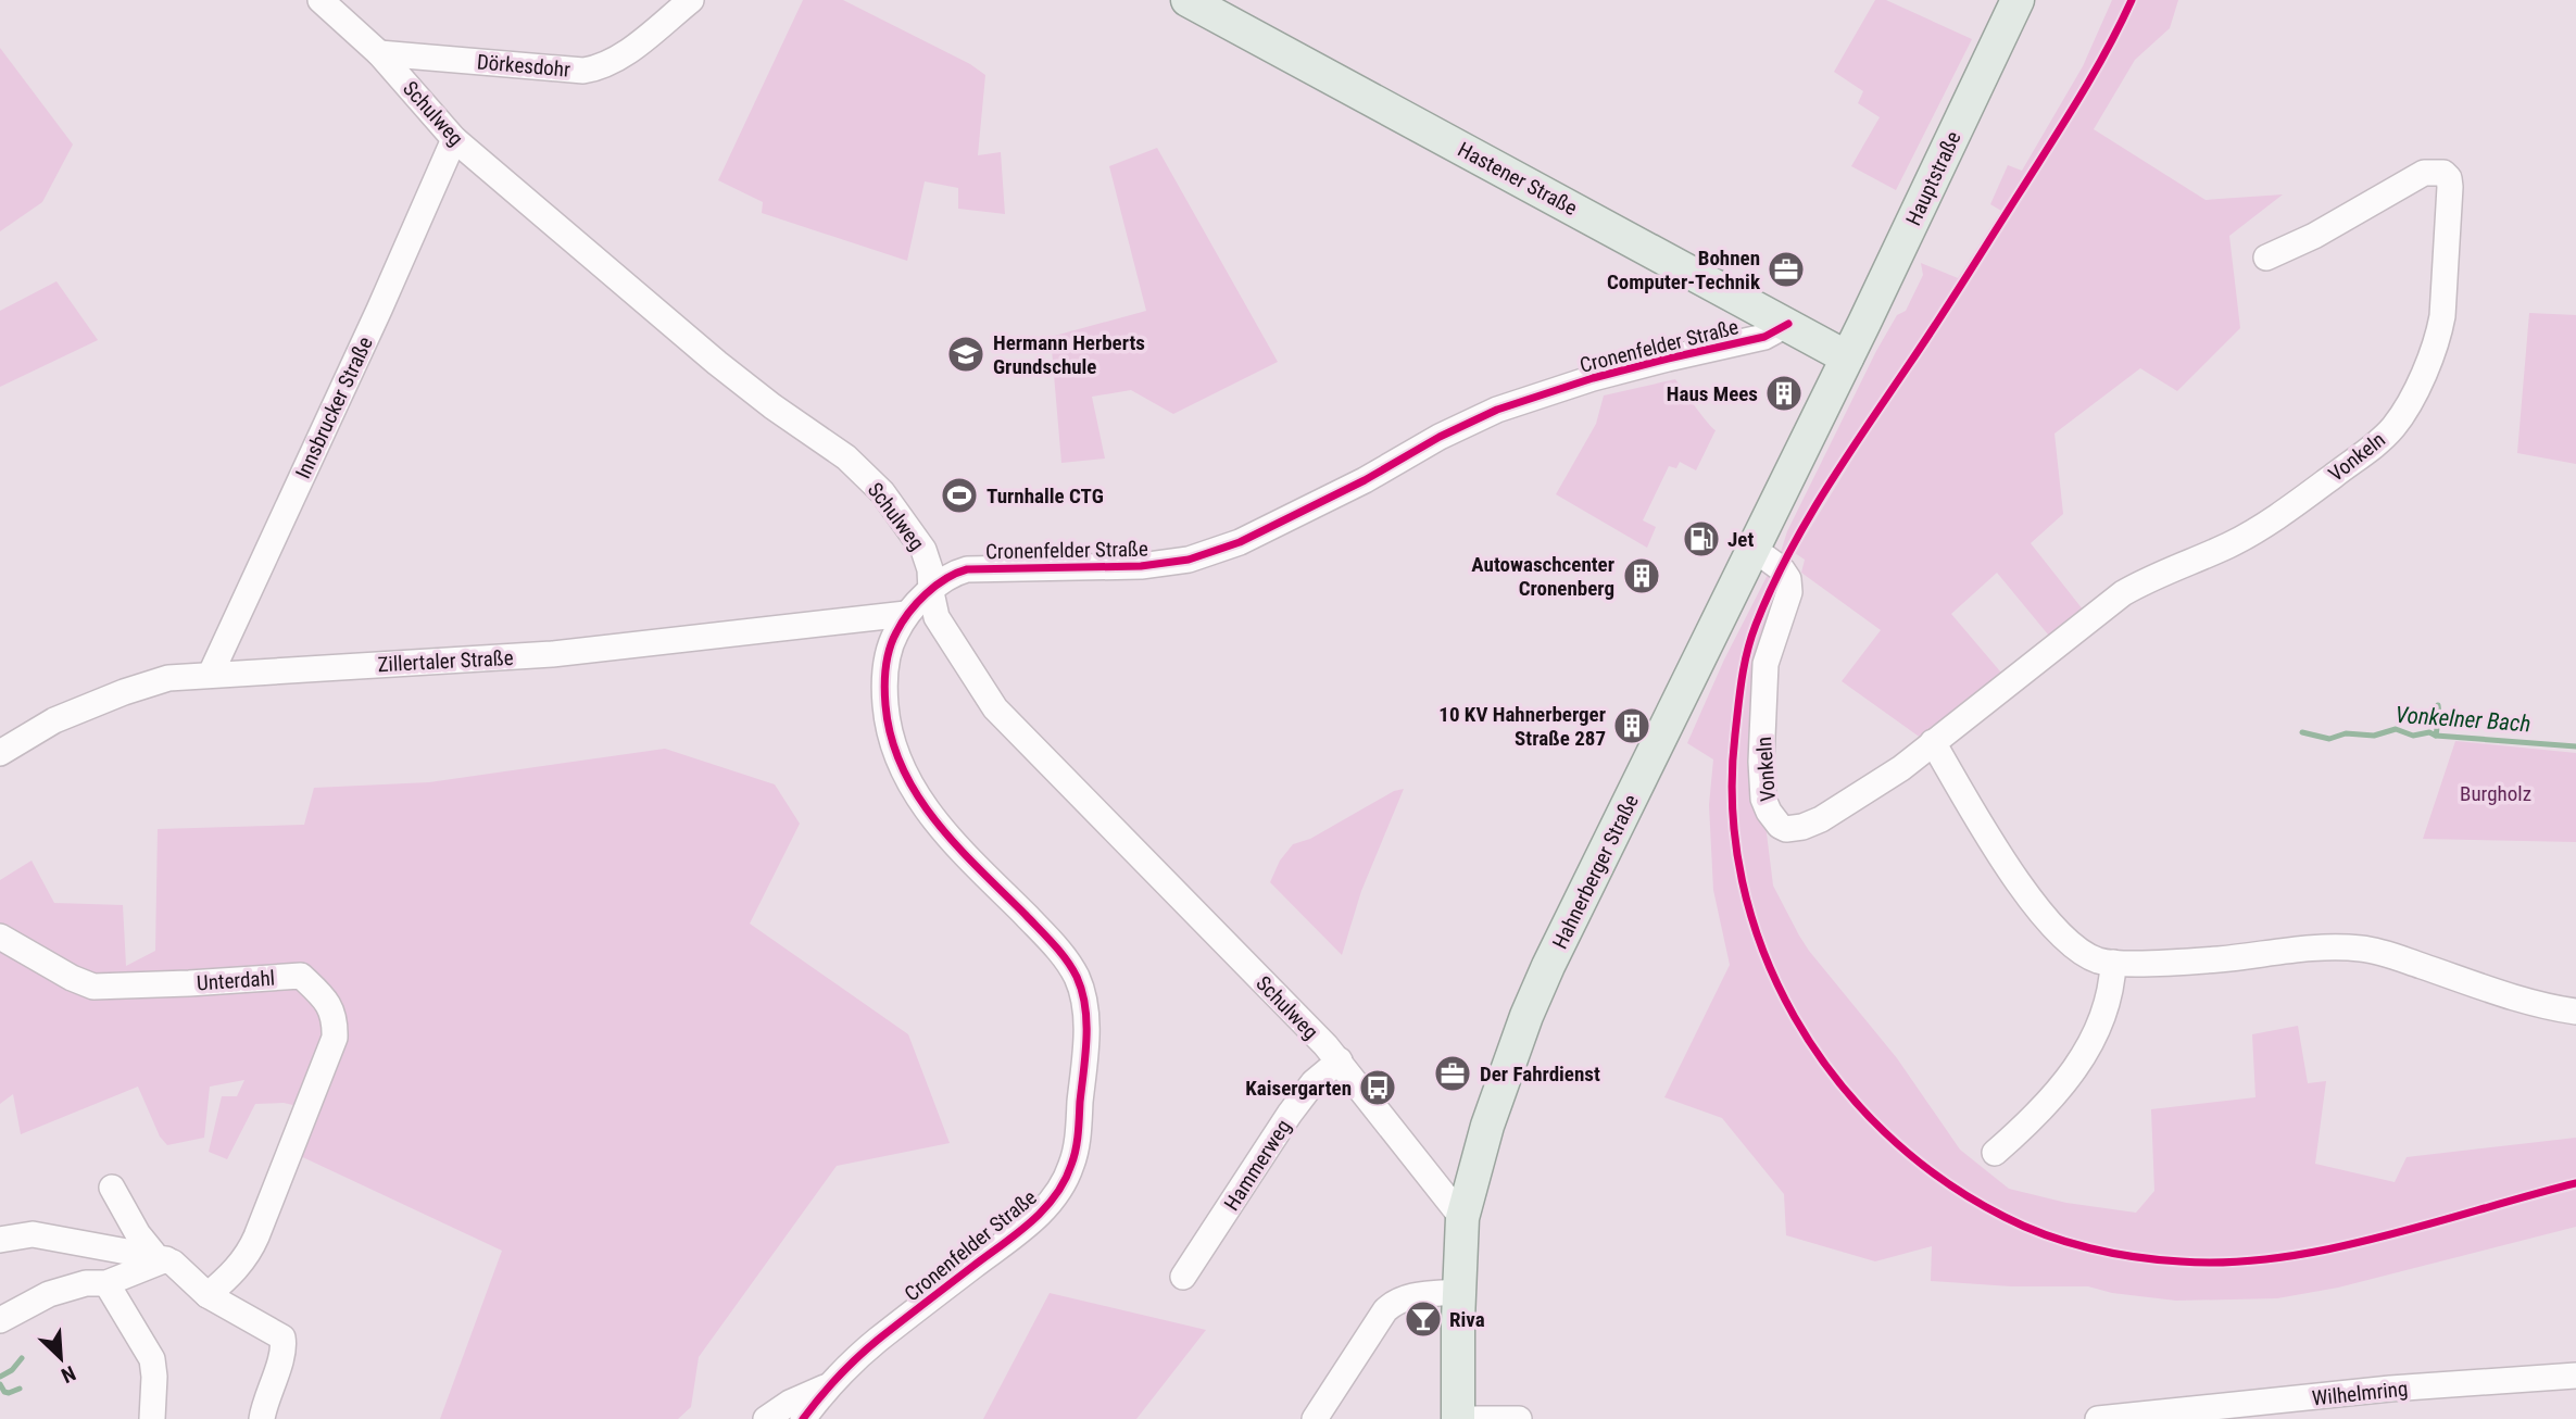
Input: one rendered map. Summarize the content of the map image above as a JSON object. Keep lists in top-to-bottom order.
{
  "streets": {
    "main road": ["Hastener Straße", "Hauptstraße", "Hahnerberger Straße"],
    "street": [
      "Dörkesdohr",
      "Schulweg",
      "Cronenfelder Straße",
      "Innsbrucker Straße",
      "Vonkeln",
      "Zillertaler Straße",
      "Unterdahl",
      "Hammerweg",
      "Wilhelmring"
    ]
  },
  "crossings": [
    ["Dörkesdohr", "Schulweg"],
    ["Schulweg", "Cronenfelder Straße"],
    ["Schulweg", "Innsbrucker Straße"],
    ["Schulweg", "Hahnerberger Straße"],
    ["Schulweg", "Hammerweg"],
    ["Hastener Straße", "Hauptstraße"],
    ["Hastener Straße", "Cronenfelder Straße"],
    ["Hastener Straße", "Hahnerberger Straße"],
    ["Hauptstraße", "Hahnerberger Straße"],
    ["Cronenfelder Straße", "Zillertaler Straße"],
    ["Innsbrucker Straße", "Zillertaler Straße"],
    ["Vonkeln", "Hahnerberger Straße"]
  ],
  "water": ["Vonkelner Bach"],
  "parks": ["Burgholz"],
  "places": {
    "office": ["Bohnen Computer-Technik", "Der Fahrdienst"],
    "school or university": ["Hermann Herberts Grundschule"],
    "building": ["Haus Mees", "Autowaschcenter Cronenberg", "10 KV Hahnerberger Straße 287"],
    "sports": ["Turnhalle CTG"],
    "fuel station": ["Jet"],
    "bus stop": ["Kaisergarten"],
    "bar": ["Riva"]
  },
  "north": "bottom right"
}
